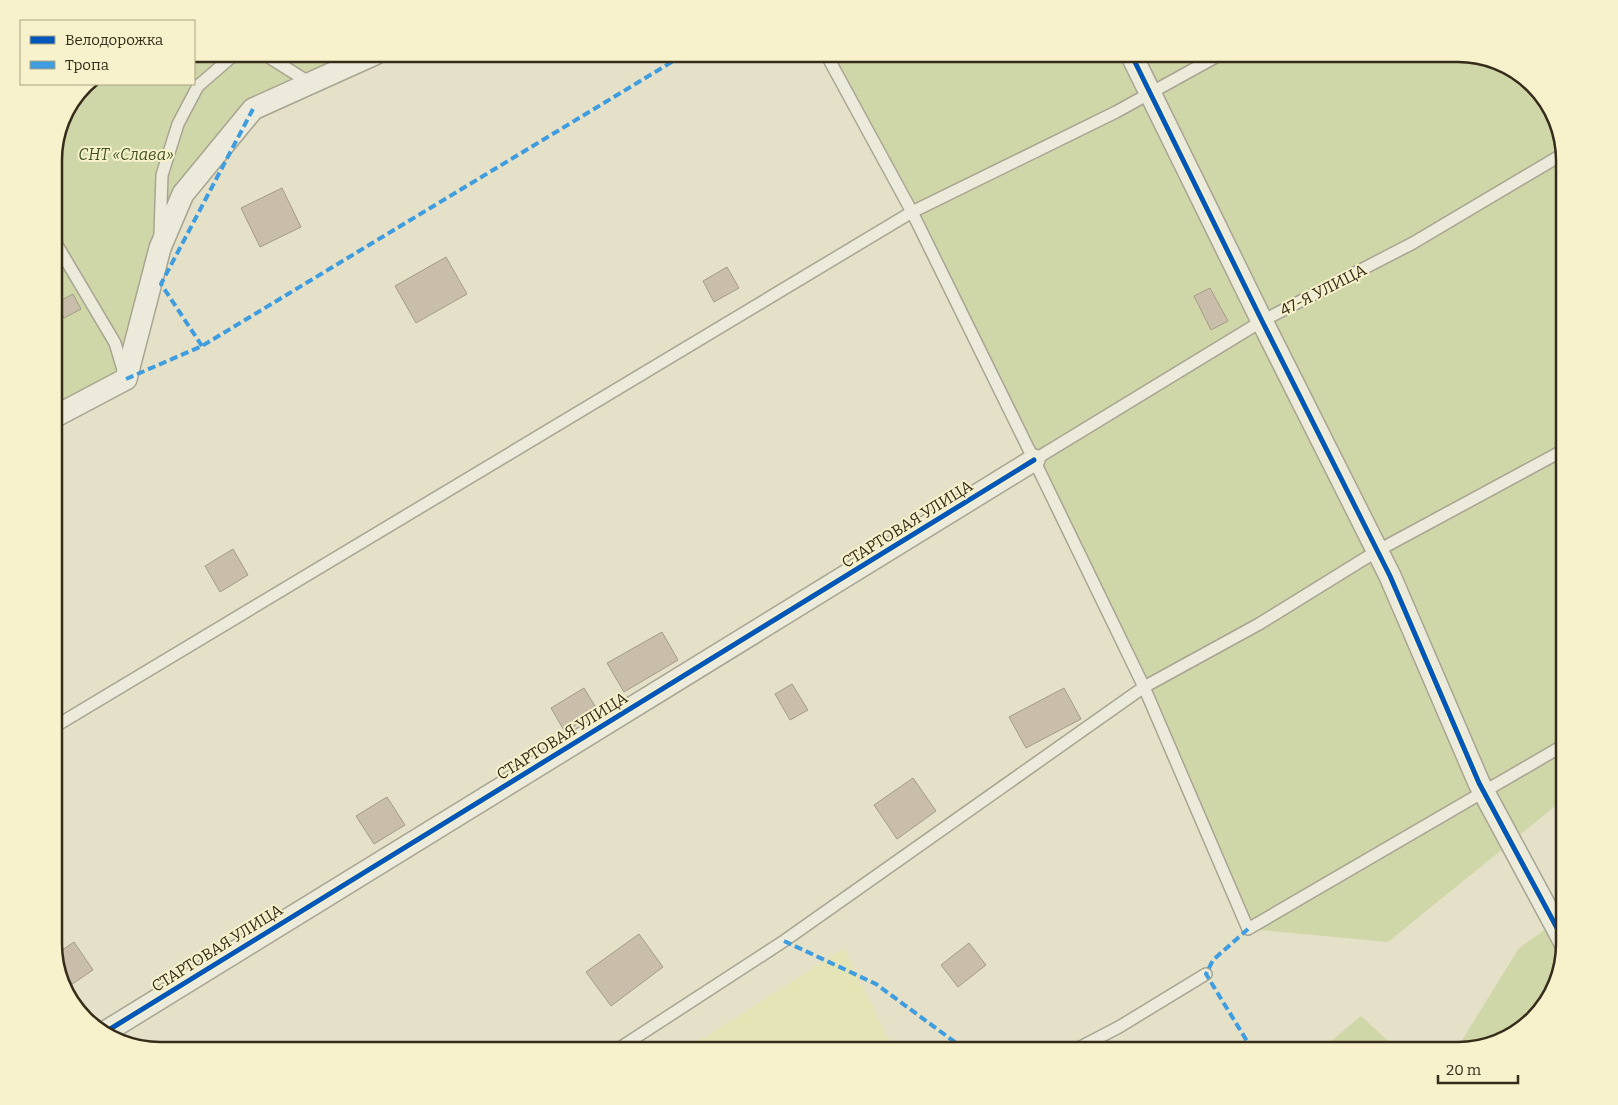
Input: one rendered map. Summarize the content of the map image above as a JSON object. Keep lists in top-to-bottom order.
{
  "streets": {
    "street": ["СТАРТОВАЯ УЛИЦА"],
    "lane": ["47-Я УЛИЦА"]
  },
  "crossings": [
    ["47-Я УЛИЦА", "СТАРТОВАЯ УЛИЦА"]
  ],
  "parks": ["СНТ «Слава»"],
  "legend": ["Велодорожка", "Тропа"],
  "scale_bar": "20 m"
}
